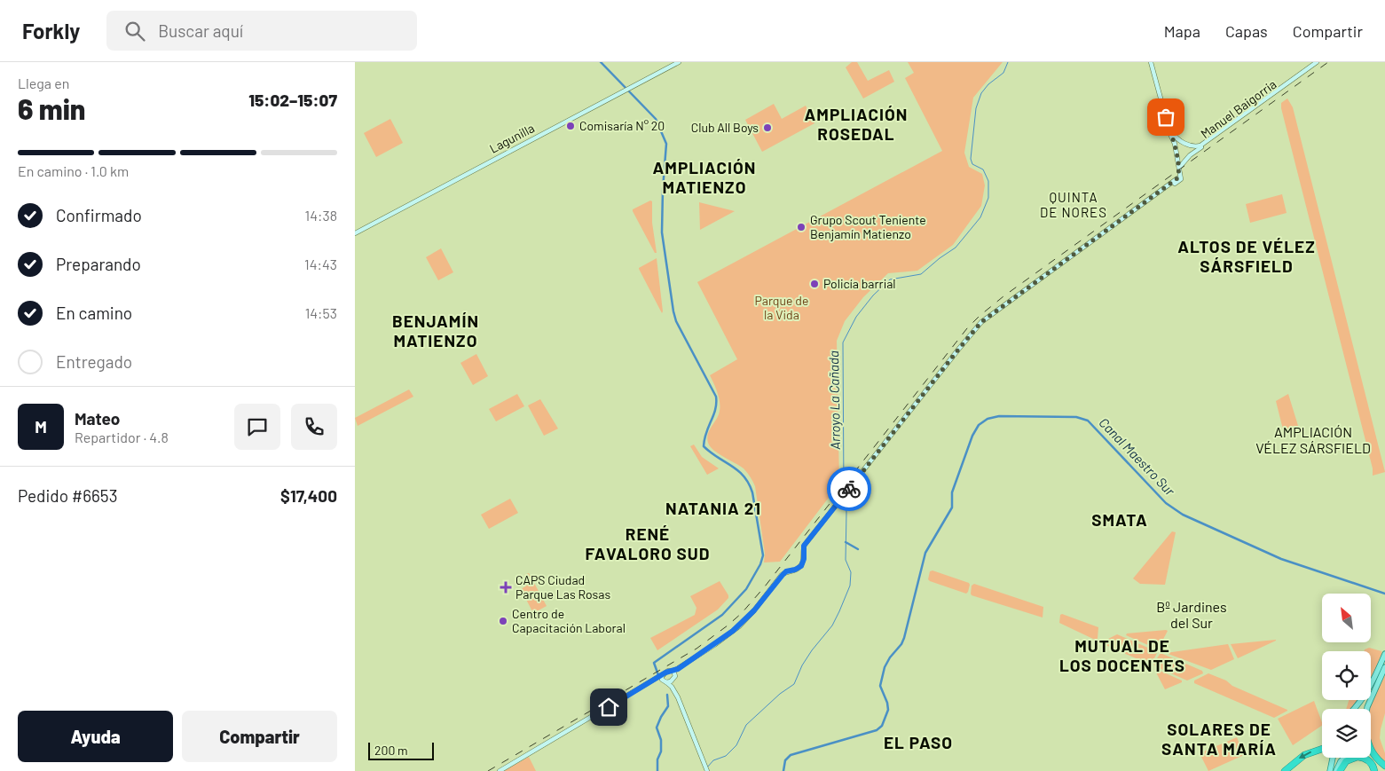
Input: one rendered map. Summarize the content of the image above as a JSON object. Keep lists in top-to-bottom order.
{
  "streets": {
    "main road": ["Manuel Baigorria", "Lagunilla"]
  },
  "districts": [
    "AMPLIACIÓN ROSEDAL",
    "AMPLIACIÓN MATIENZO",
    "QUINTA DE NORES",
    "ALTOS DE VÉLEZ SÁRSFIELD",
    "BENJAMÍN MATIENZO",
    "AMPLIACIÓN VÉLEZ SÁRSFIELD",
    "NATANIA 21",
    "SMATA",
    "RENÉ FAVALORO SUD",
    "Bº Jardines del Sur",
    "MUTUAL DE LOS DOCENTES",
    "SOLARES DE SANTA MARÍA",
    "EL PASO"
  ],
  "water": ["Arroyo La Cañada", "Canal Maestro Sur"],
  "parks": ["Parque de la Vida"],
  "places": {
    "other": [
      "Comisaría N° 20",
      "Club All Boys",
      "Grupo Scout Teniente Benjamín Matienzo",
      "Policía barrial",
      "Centro de Capacitación Laboral"
    ],
    "health": ["CAPS Ciudad Parque Las Rosas"]
  },
  "scale_bar": "200 m",
  "north": "top left",
  "page": {
    "header": "Forkly",
    "search": "Buscar aquí",
    "nav": ["Mapa", "Capas", "Compartir"],
    "heading": ["6 min", "Llega en", "15:02–15:07"],
    "panel": [
      "Mateo",
      "Repartidor · 4.8",
      "Pedido #6653",
      "$17,400"
    ],
    "bar": "En camino · 1.0 km",
    "list": [
      ["Confirmado", "14:38"],
      ["Preparando", "14:43"],
      ["En camino", "14:53"],
      "Entregado"
    ],
    "round": "M",
    "buttons": ["Ayuda", "Compartir"],
    "scale": "200 m"
  }
}
